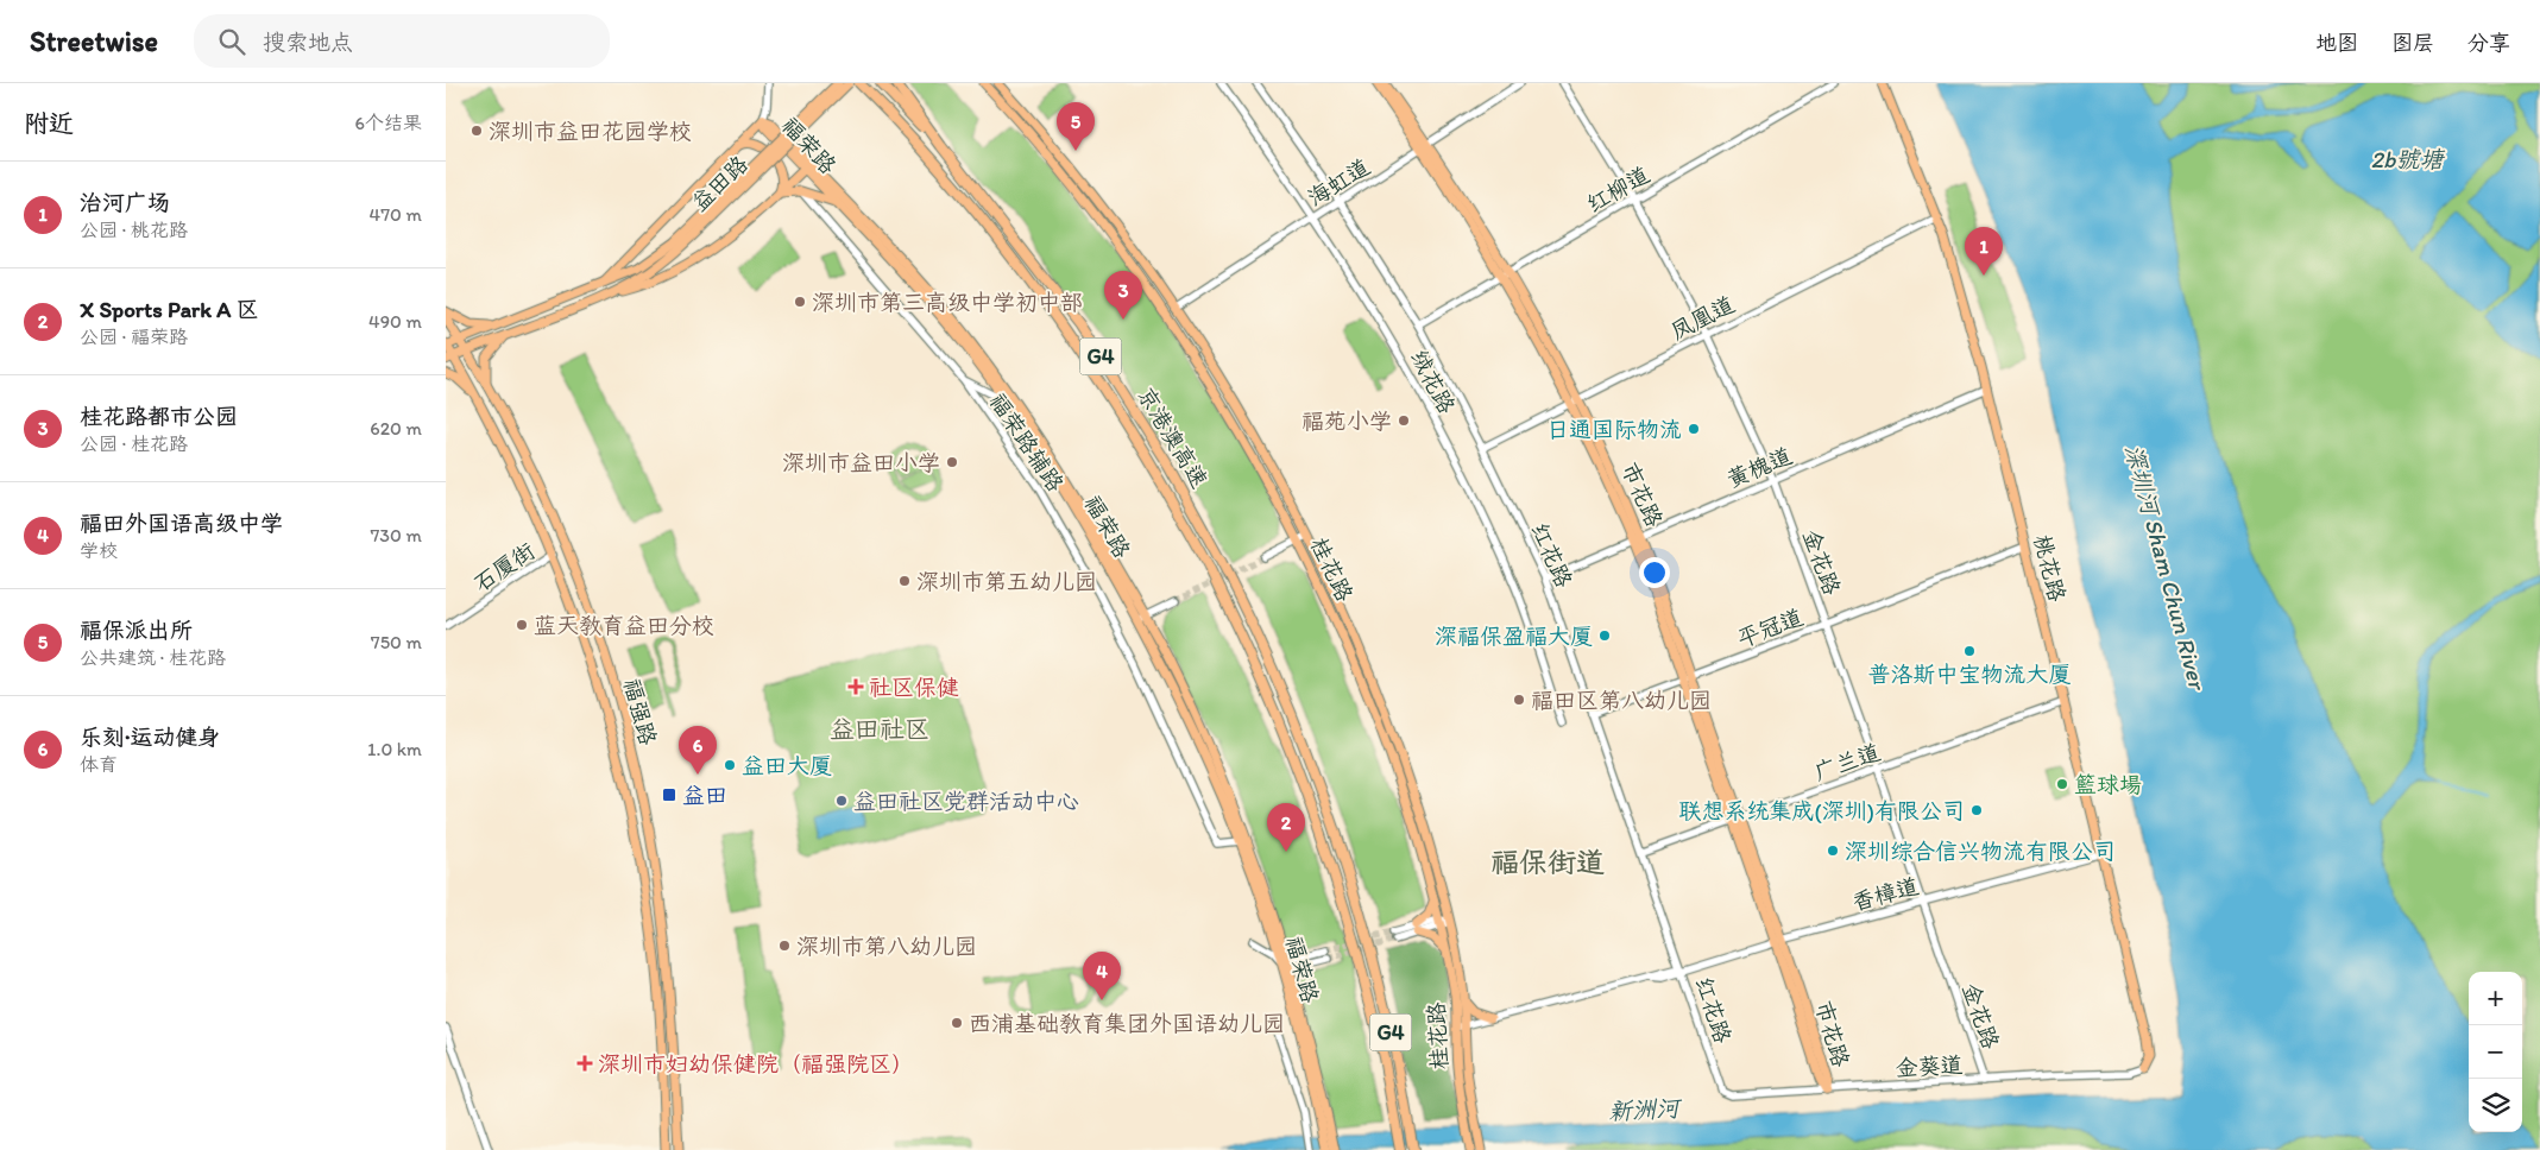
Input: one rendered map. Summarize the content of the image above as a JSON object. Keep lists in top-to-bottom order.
{
  "streets": {
    "highway": ["G4", "京港澳高速"],
    "main road": [
      "福荣路",
      "益田路",
      "市花路",
      "桃花路",
      "桂花路",
      "福强路"
    ],
    "street": [
      "海虹道",
      "红柳道",
      "凤凰道",
      "绒花路",
      "福荣路辅路",
      "黄槐道",
      "红花路",
      "金花路",
      "石厦街",
      "平冠道",
      "广兰道",
      "香樟道",
      "金葵道"
    ]
  },
  "crossings": [
    ["福荣路", "益田路"],
    ["福荣路", "福荣路辅路"],
    ["海虹道", "绒花路"],
    ["海虹道", "市花路"],
    ["海虹道", "红花路"],
    ["海虹道", "桂花路"],
    ["益田路", "福强路"],
    ["红柳道", "市花路"],
    ["红柳道", "红花路"],
    ["红柳道", "金花路"],
    ["凤凰道", "市花路"],
    ["凤凰道", "红花路"],
    ["凤凰道", "金花路"],
    ["凤凰道", "桃花路"],
    ["G4", "京港澳高速"],
    ["黄槐道", "市花路"],
    ["黄槐道", "红花路"],
    ["黄槐道", "金花路"],
    ["黄槐道", "桃花路"],
    ["市花路", "平冠道"],
    ["市花路", "广兰道"],
    ["市花路", "香樟道"],
    ["市花路", "金葵道"],
    ["红花路", "平冠道"],
    ["红花路", "广兰道"],
    ["红花路", "香樟道"],
    ["红花路", "金葵道"],
    ["金花路", "平冠道"],
    ["金花路", "广兰道"],
    ["金花路", "香樟道"],
    ["金花路", "金葵道"],
    ["石厦街", "福强路"],
    ["桃花路", "平冠道"],
    ["桃花路", "广兰道"],
    ["桃花路", "香樟道"],
    ["桃花路", "金葵道"],
    ["桂花路", "香樟道"]
  ],
  "districts": ["益田社区", "福保街道"],
  "water": ["2b號塘", "深圳河 Sham Chun River", "新洲河"],
  "places": {
    "other": [
      "深圳市益田花园学校",
      "深圳市第三高级中学初中部",
      "福苑小学",
      "日通国际物流",
      "深圳市益田小学",
      "深圳市第五幼儿园",
      "蓝天教育益田分校",
      "深福保盈福大厦",
      "普洛斯中宝物流大厦",
      "福田区第八幼儿园",
      "益田大厦",
      "籃球場",
      "益田社区党群活动中心",
      "联想系统集成(深圳)有限公司",
      "深圳综合信兴物流有限公司",
      "深圳市第八幼儿园",
      "西浦基础教育集团外国语幼儿园"
    ],
    "health": ["社区保健", "深圳市妇幼保健院（福强院区）"],
    "transit": ["益田"]
  },
  "page": {
    "header": "Streetwise",
    "search": "搜索地点",
    "nav": ["地图", "图层", "分享"],
    "heading": ["附近", "6个结果"],
    "pins": [
      "5",
      "1",
      "3",
      "6",
      "2",
      "4"
    ],
    "list": [
      {
        "mark": "1",
        "name": "治河广场",
        "note": "公园 · 桃花路",
        "value": "470 m"
      },
      {
        "mark": "2",
        "name": "X Sports Park A 区",
        "note": "公园 · 福荣路",
        "value": "490 m"
      },
      {
        "mark": "3",
        "name": "桂花路都市公园",
        "note": "公园 · 桂花路",
        "value": "620 m"
      },
      {
        "mark": "4",
        "name": "福田外国语高级中学",
        "note": "学校",
        "value": "730 m"
      },
      {
        "mark": "5",
        "name": "福保派出所",
        "note": "公共建筑 · 桂花路",
        "value": "750 m"
      },
      {
        "mark": "6",
        "name": "乐刻·运动健身",
        "note": "体育",
        "value": "1.0 km"
      }
    ],
    "map_buttons": ["+", "−"]
  }
}
